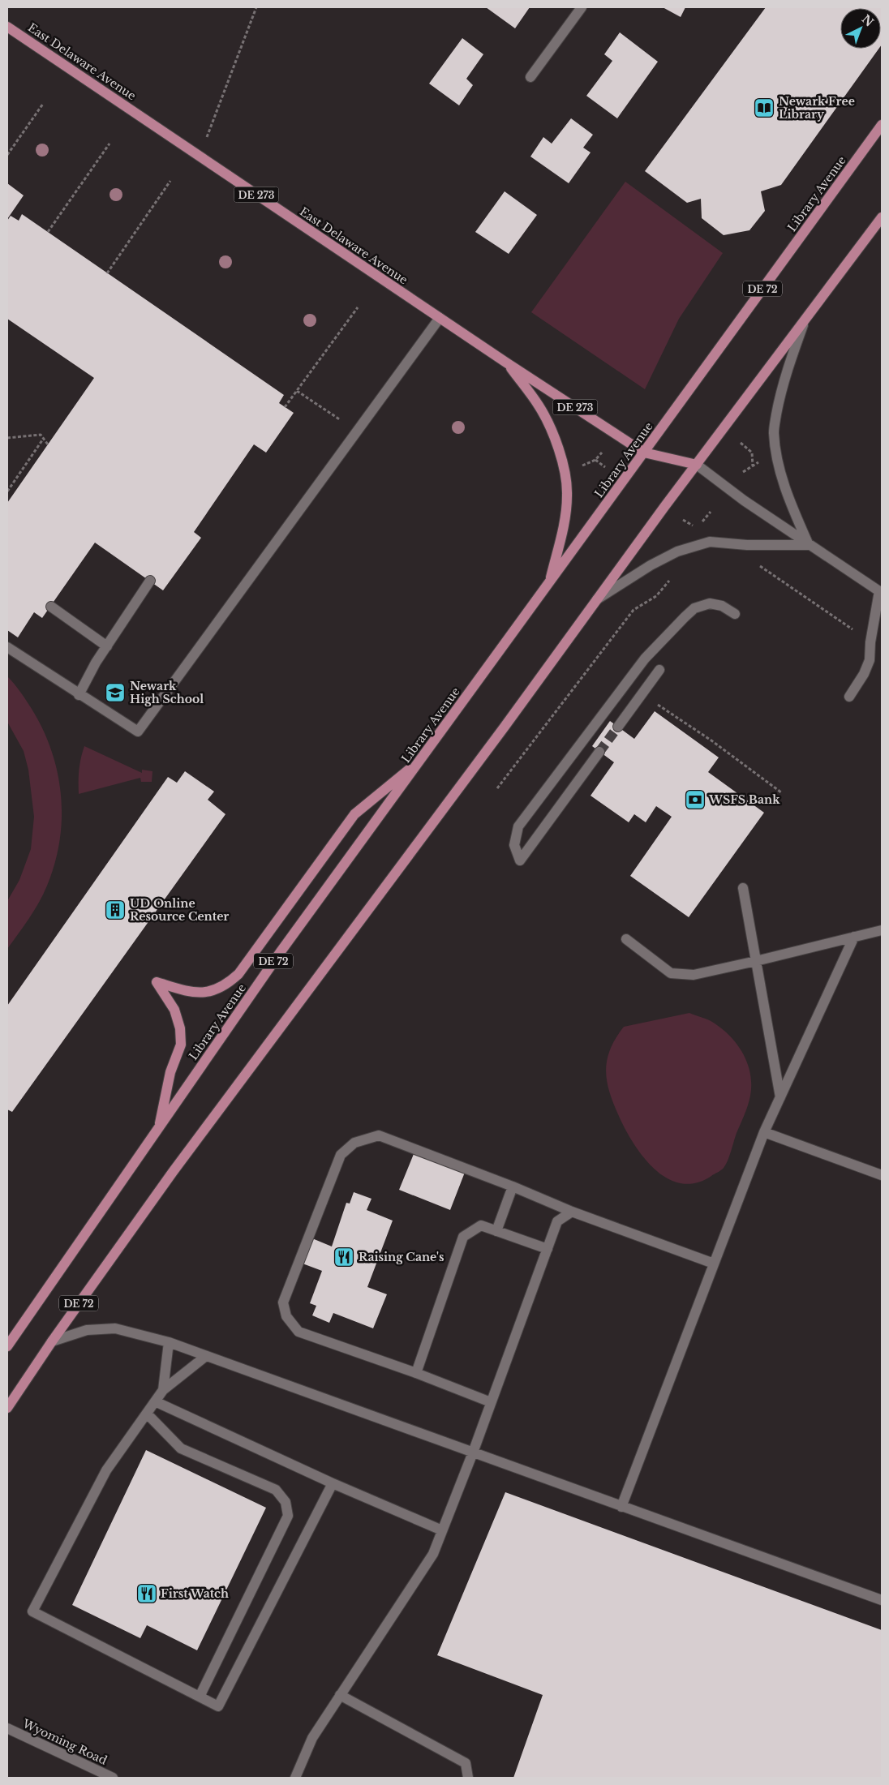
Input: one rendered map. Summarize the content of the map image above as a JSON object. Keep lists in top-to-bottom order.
{
  "streets": {
    "main road": [
      "East Delaware Avenue",
      "Library Avenue",
      "DE 273",
      "DE 72"
    ],
    "street": ["Wyoming Road"]
  },
  "crossings": [
    ["East Delaware Avenue", "Library Avenue"],
    ["East Delaware Avenue", "DE 72"]
  ],
  "places": {
    "library": ["Newark Free Library"],
    "school or university": ["Newark High School"],
    "bank": ["WSFS Bank"],
    "building": ["UD Online Resource Center"],
    "restaurant": ["Raising Cane's", "First Watch"]
  },
  "north": "top right"
}
